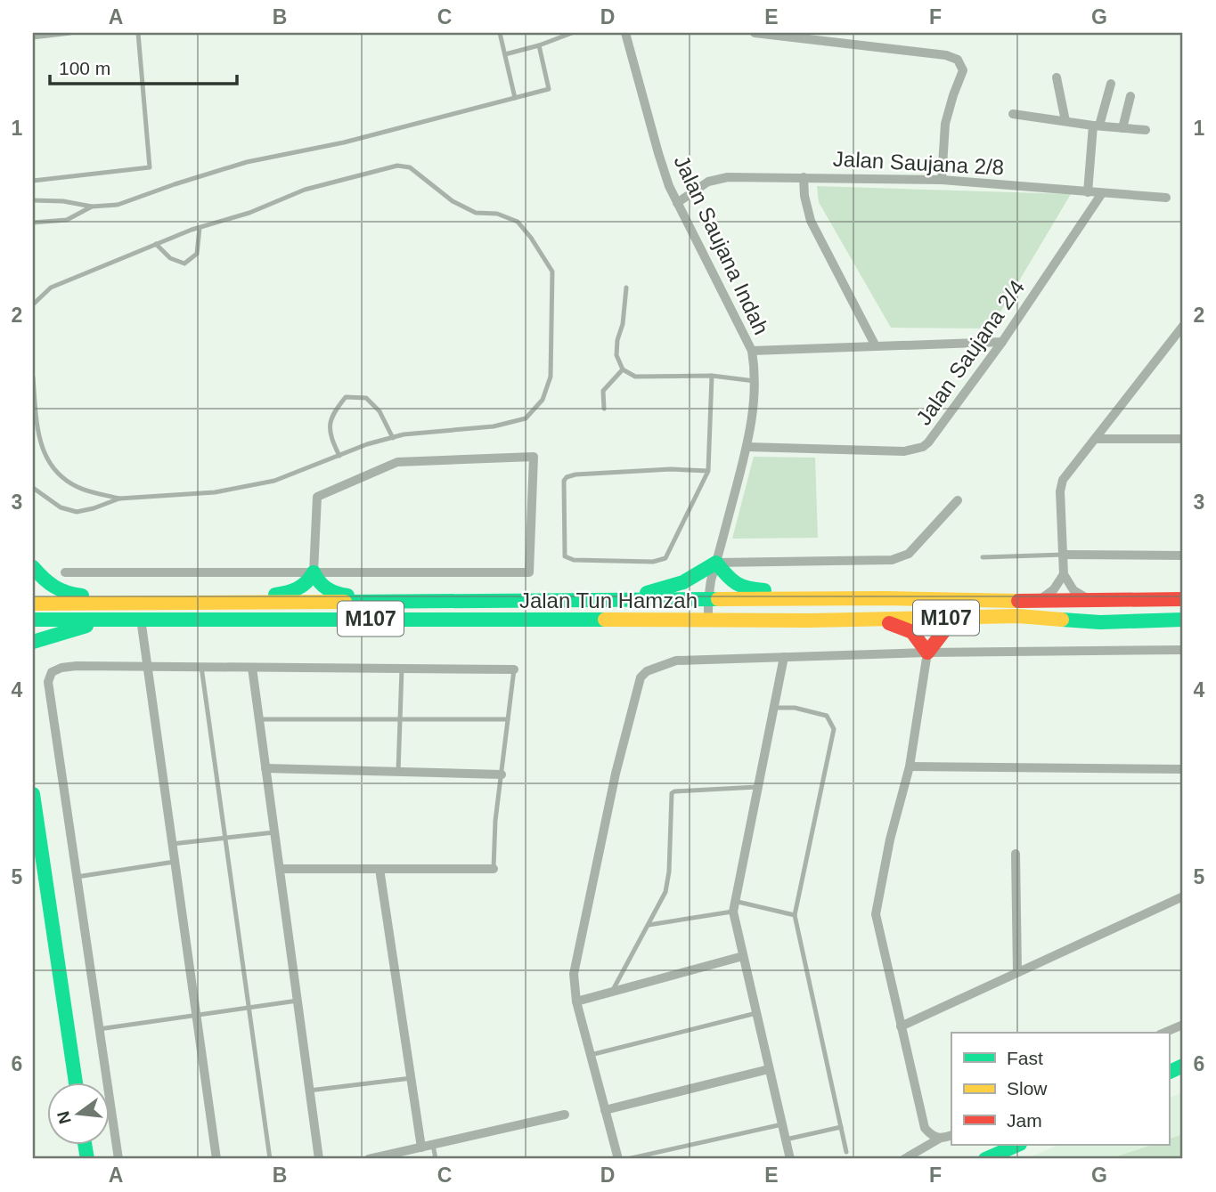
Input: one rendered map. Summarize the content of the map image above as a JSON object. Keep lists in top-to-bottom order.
{
  "streets": {
    "main road": ["Jalan Tun Hamzah", "M107"],
    "street": ["Jalan Saujana 2/8", "Jalan Saujana Indah", "Jalan Saujana 2/4"]
  },
  "crossings": [
    ["Jalan Saujana 2/8", "Jalan Saujana Indah"],
    ["Jalan Saujana 2/8", "Jalan Saujana 2/4"],
    ["Jalan Saujana Indah", "Jalan Saujana 2/4"],
    ["Jalan Saujana Indah", "Jalan Tun Hamzah"]
  ],
  "legend": ["Fast", "Slow", "Jam"],
  "scale_bar": "100 m",
  "north": "left",
  "grid": {
    "columns": [
      "A",
      "B",
      "C",
      "D",
      "E",
      "F",
      "G"
    ],
    "rows": [
      "1",
      "2",
      "3",
      "4",
      "5",
      "6"
    ]
  }
}
